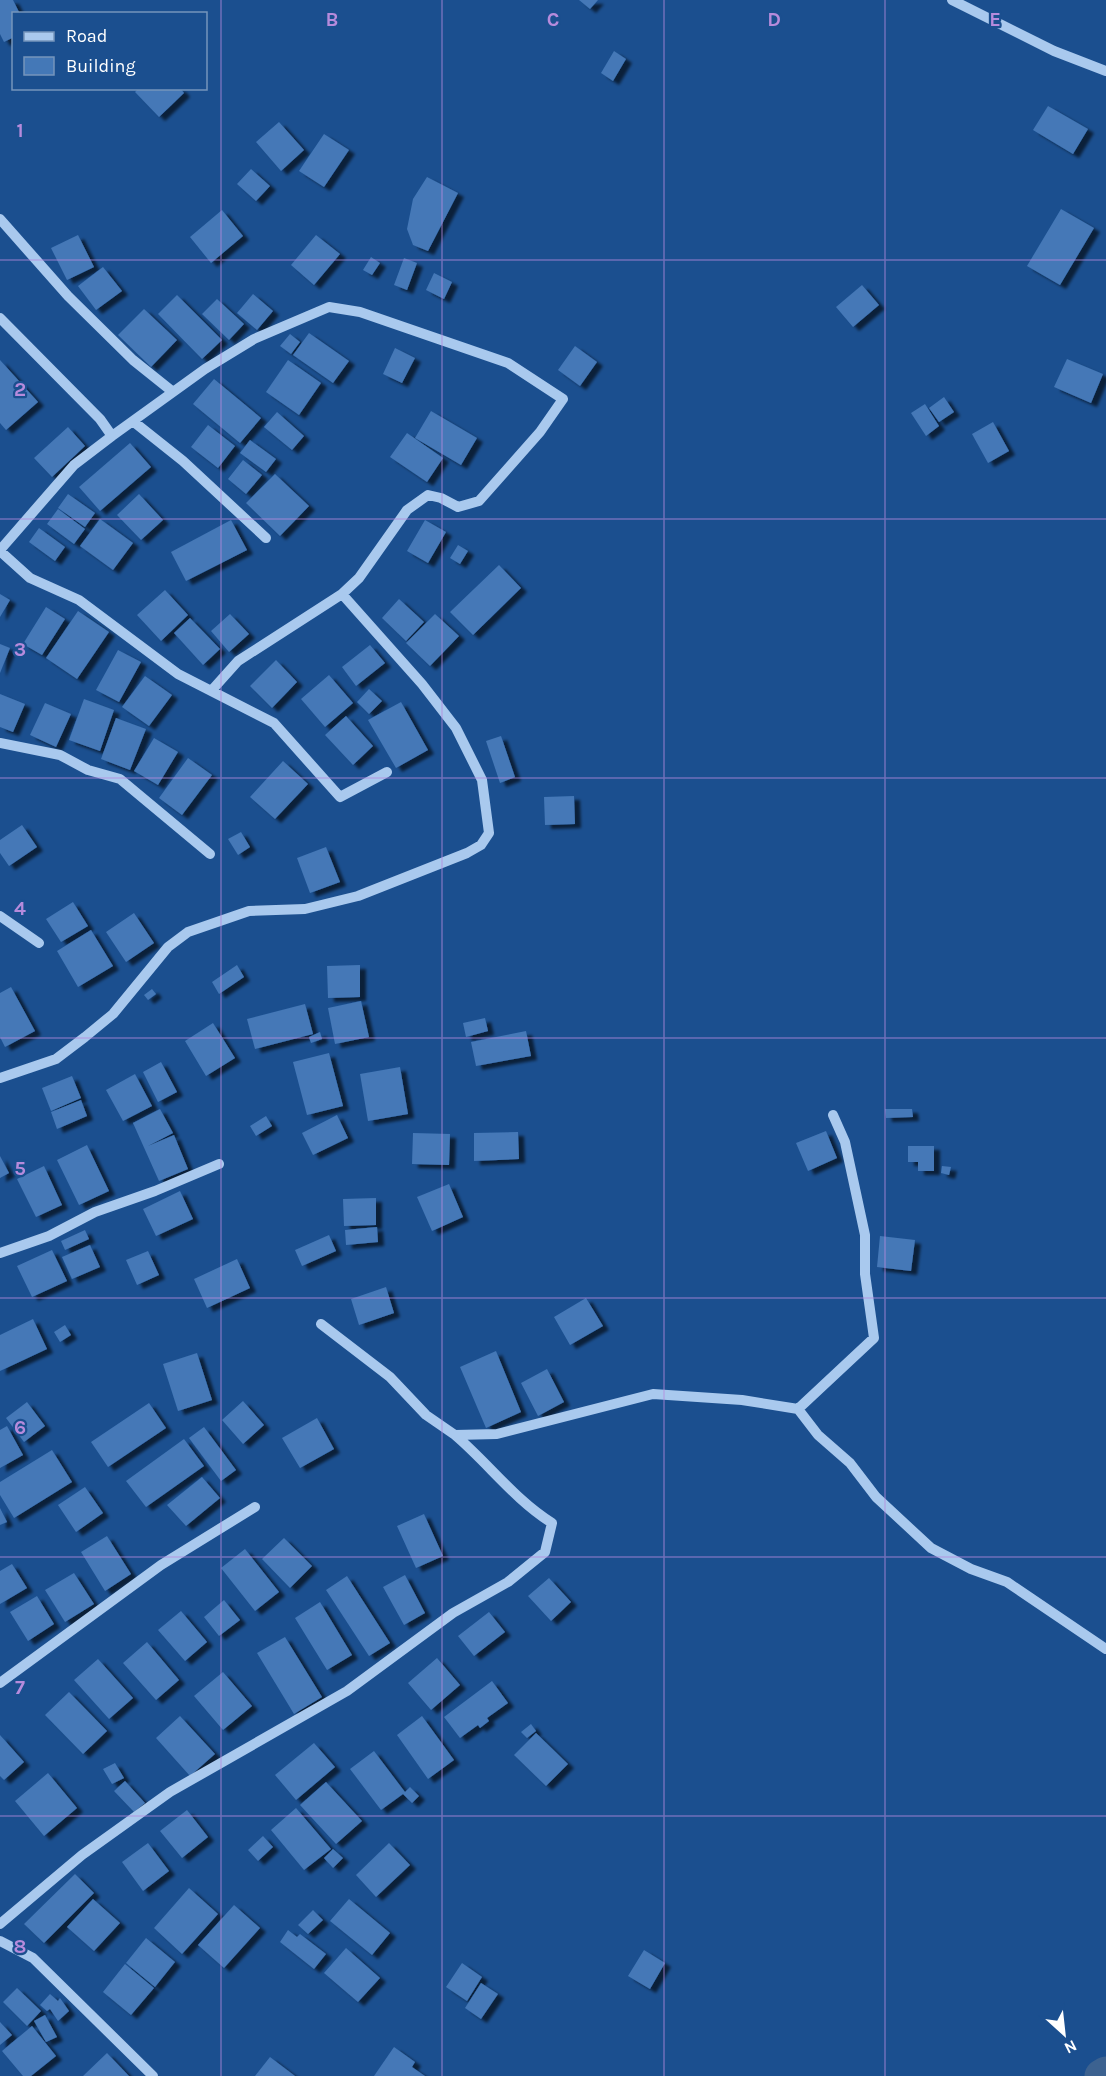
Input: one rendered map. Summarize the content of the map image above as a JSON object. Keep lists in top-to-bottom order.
{
  "legend": ["Road", "Building"],
  "north": "bottom right",
  "grid": {
    "columns": [
      "B",
      "C",
      "D",
      "E"
    ],
    "rows": [
      "1",
      "2",
      "3",
      "4",
      "5",
      "6",
      "7",
      "8"
    ]
  }
}
